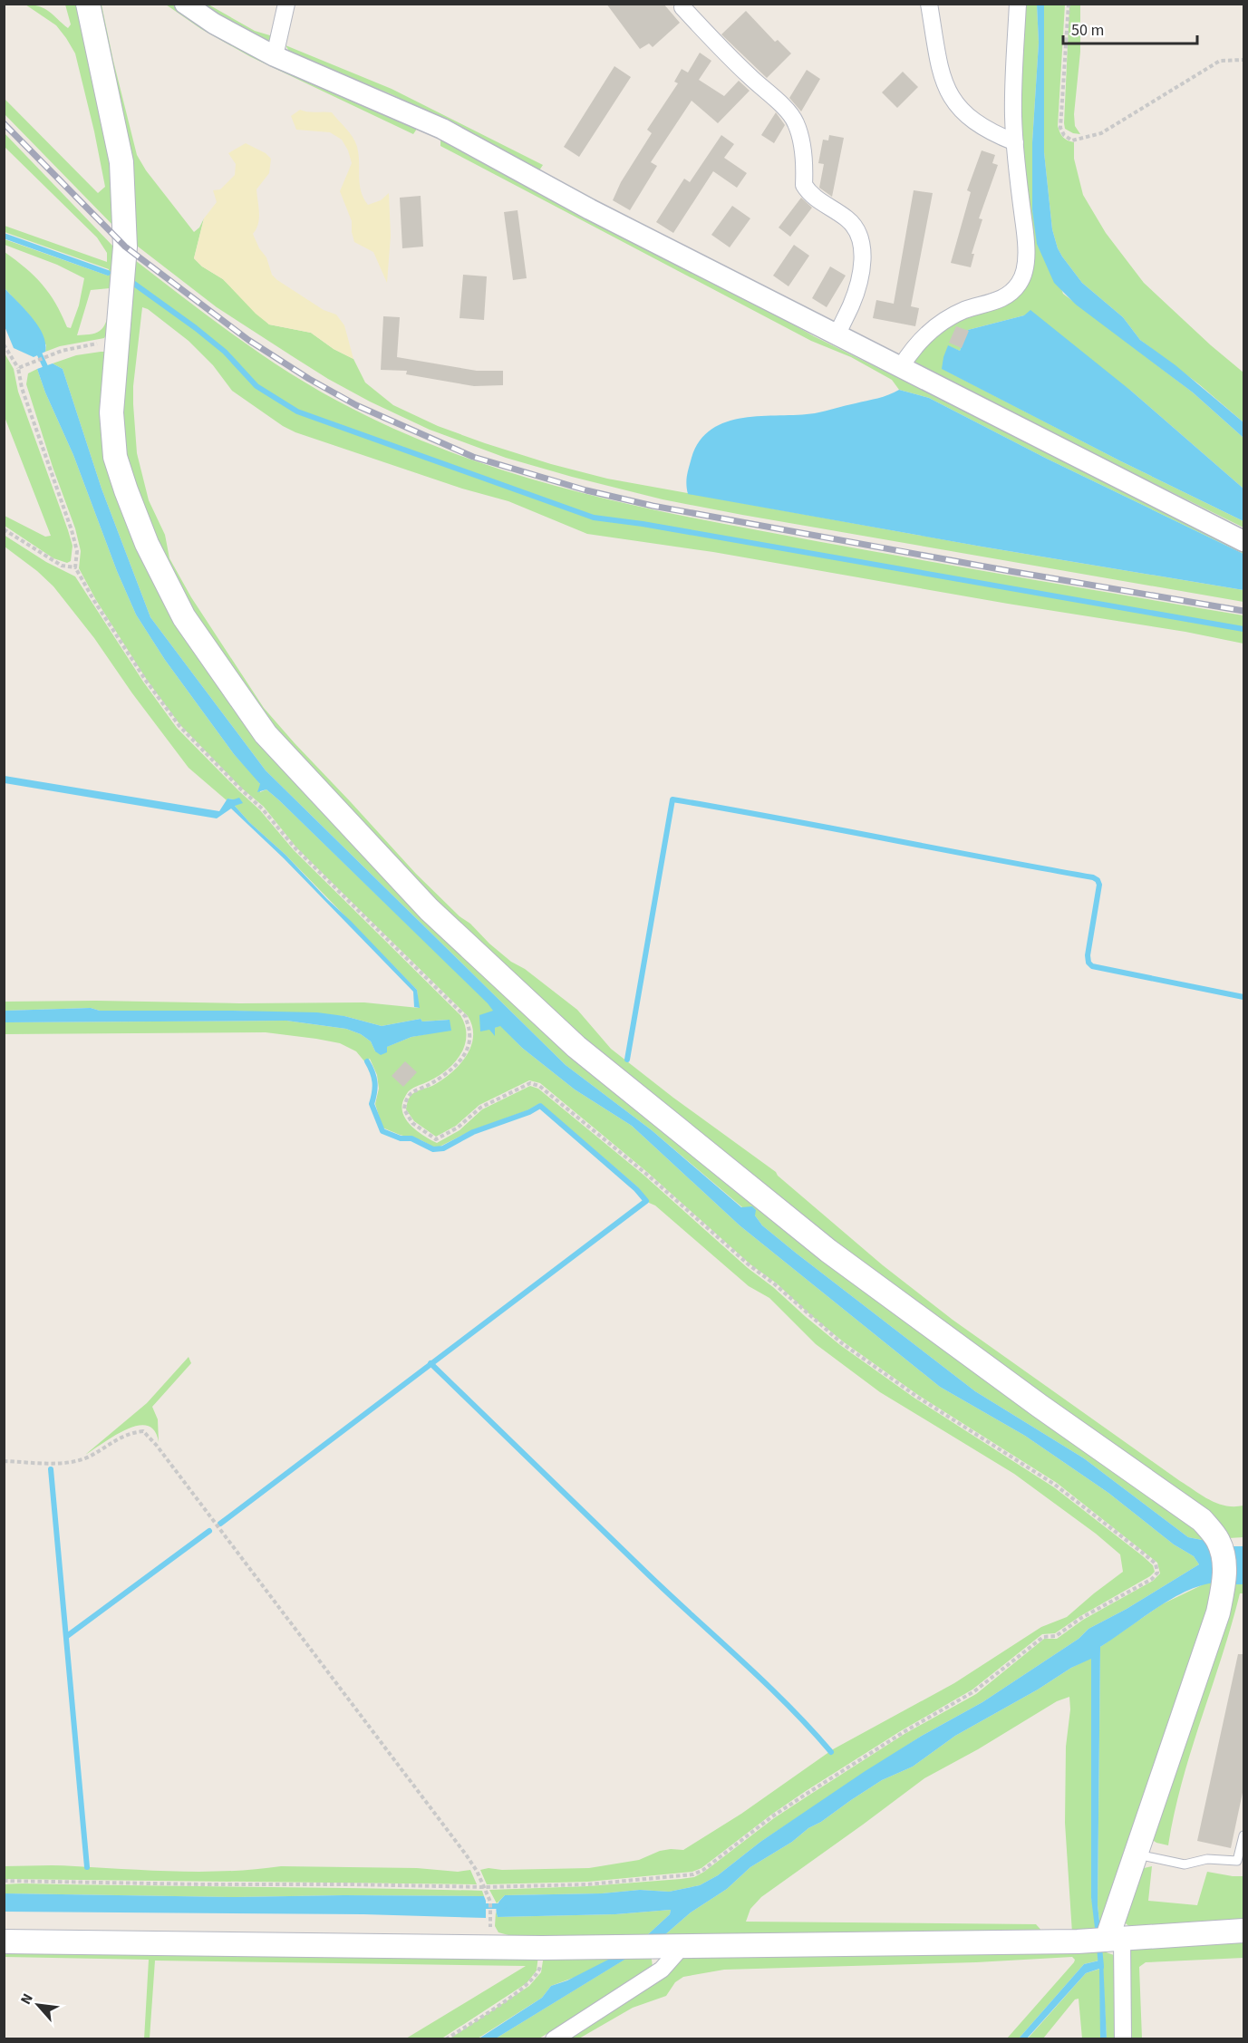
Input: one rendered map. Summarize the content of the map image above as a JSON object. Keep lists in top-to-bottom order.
{
  "scale_bar": "50 m",
  "north": "top left"
}
